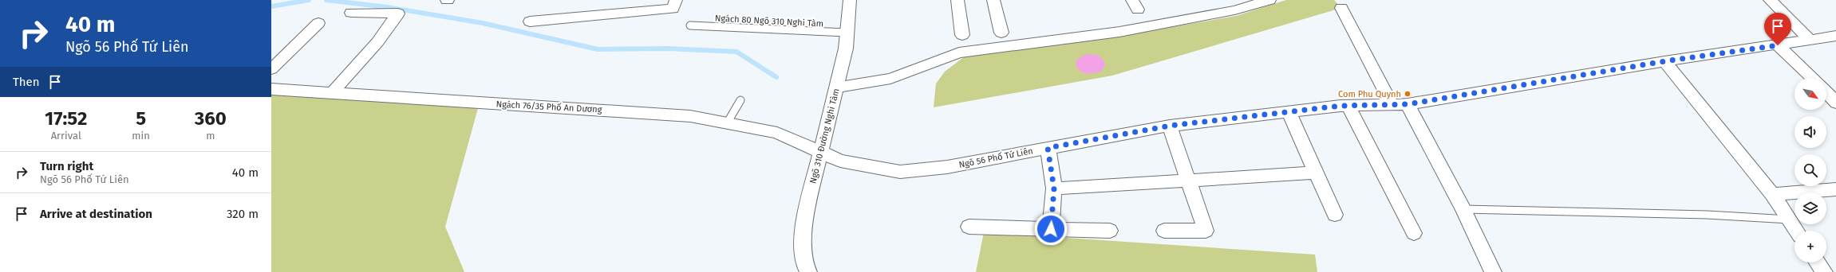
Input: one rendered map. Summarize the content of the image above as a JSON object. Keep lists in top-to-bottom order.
{
  "streets": {
    "street": ["Ngách 76/35 Phố An Dương", "Ngõ 310 Đường Nghi Tàm", "Ngõ 56 Phố Tứ Liên"],
    "lane": ["Ngách 80 Ngõ 310 Nghi Tàm"]
  },
  "crossings": [
    ["Ngách 80 Ngõ 310 Nghi Tàm", "Ngõ 310 Đường Nghi Tàm"],
    ["Ngách 76/35 Phố An Dương", "Ngõ 310 Đường Nghi Tàm"],
    ["Ngách 76/35 Phố An Dương", "Ngõ 56 Phố Tứ Liên"],
    ["Ngõ 310 Đường Nghi Tàm", "Ngõ 56 Phố Tứ Liên"]
  ],
  "places": ["Com Phu Quynh"],
  "north": "bottom right",
  "page": {
    "turn": ["40 m", "Ngõ 56 Phố Tứ Liên"],
    "then": "Then",
    "map_buttons": "+",
    "eta": [
      "17:52",
      "Arrival",
      "5",
      "min",
      "360",
      "m"
    ],
    "list": [
      {
        "name": "Turn right",
        "note": "Ngõ 56 Phố Tứ Liên",
        "value": "40 m"
      },
      {
        "name": "Arrive at destination",
        "value": "320 m"
      }
    ]
  }
}
